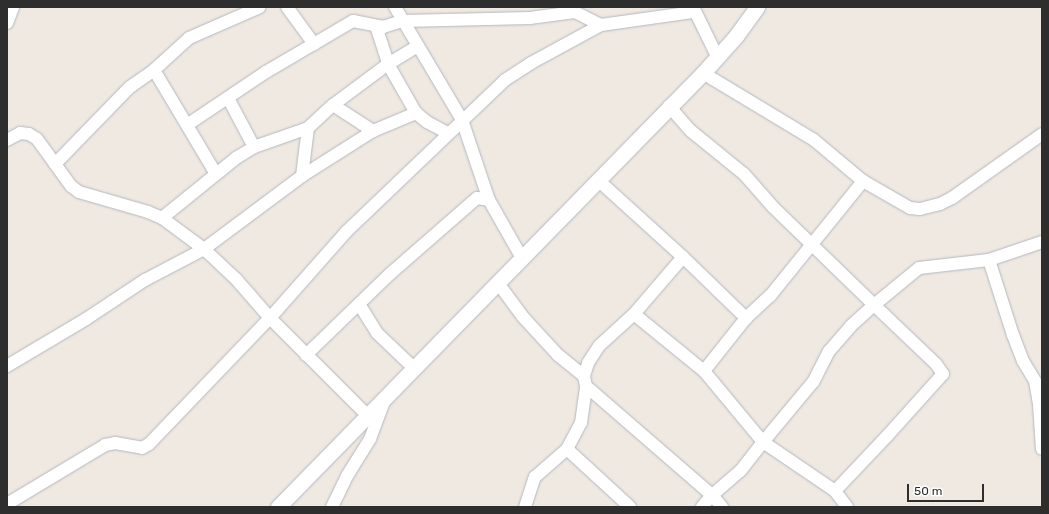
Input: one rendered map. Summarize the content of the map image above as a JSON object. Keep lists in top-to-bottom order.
{
  "scale_bar": "50 m"
}
